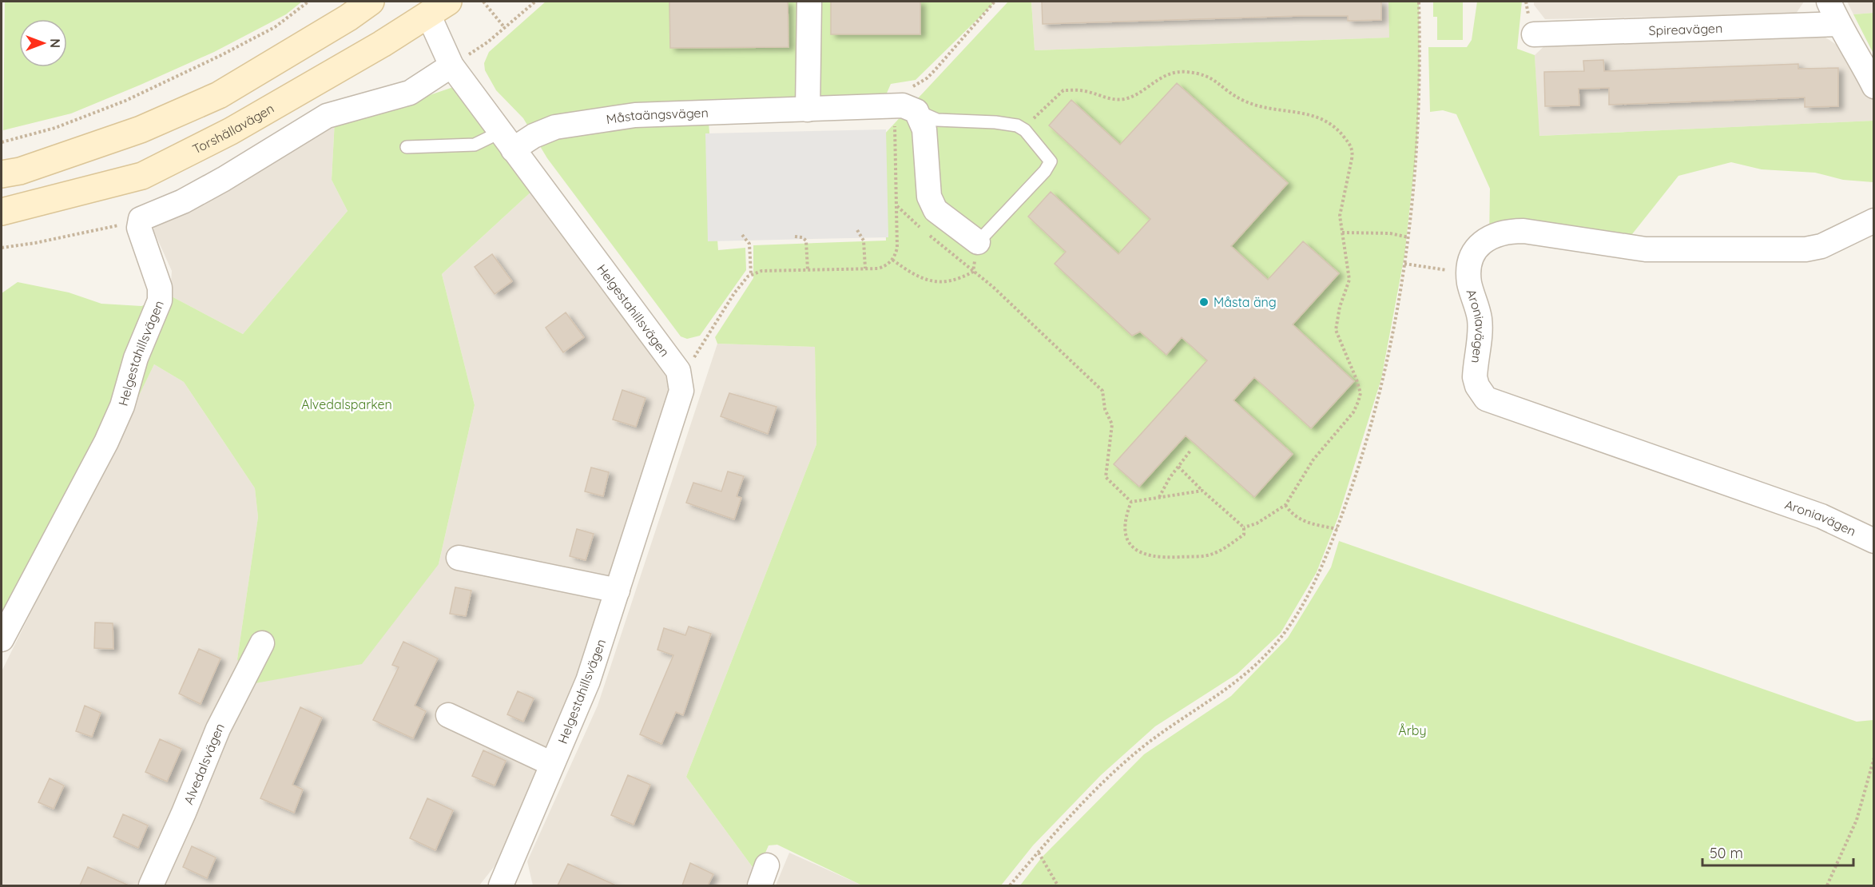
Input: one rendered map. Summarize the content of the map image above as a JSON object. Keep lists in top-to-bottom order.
{
  "streets": {
    "main road": ["Torshällavägen"],
    "street": [
      "Spireavägen",
      "Måstaängsvägen",
      "Helgestahillsvägen",
      "Aroniavägen",
      "Alvedalsvägen"
    ]
  },
  "crossings": [
    ["Måstaängsvägen", "Helgestahillsvägen"],
    ["Torshällavägen", "Helgestahillsvägen"]
  ],
  "parks": ["Alvedalsparken", "Årby"],
  "places": ["Måsta äng"],
  "scale_bar": "50 m",
  "north": "right"
}
